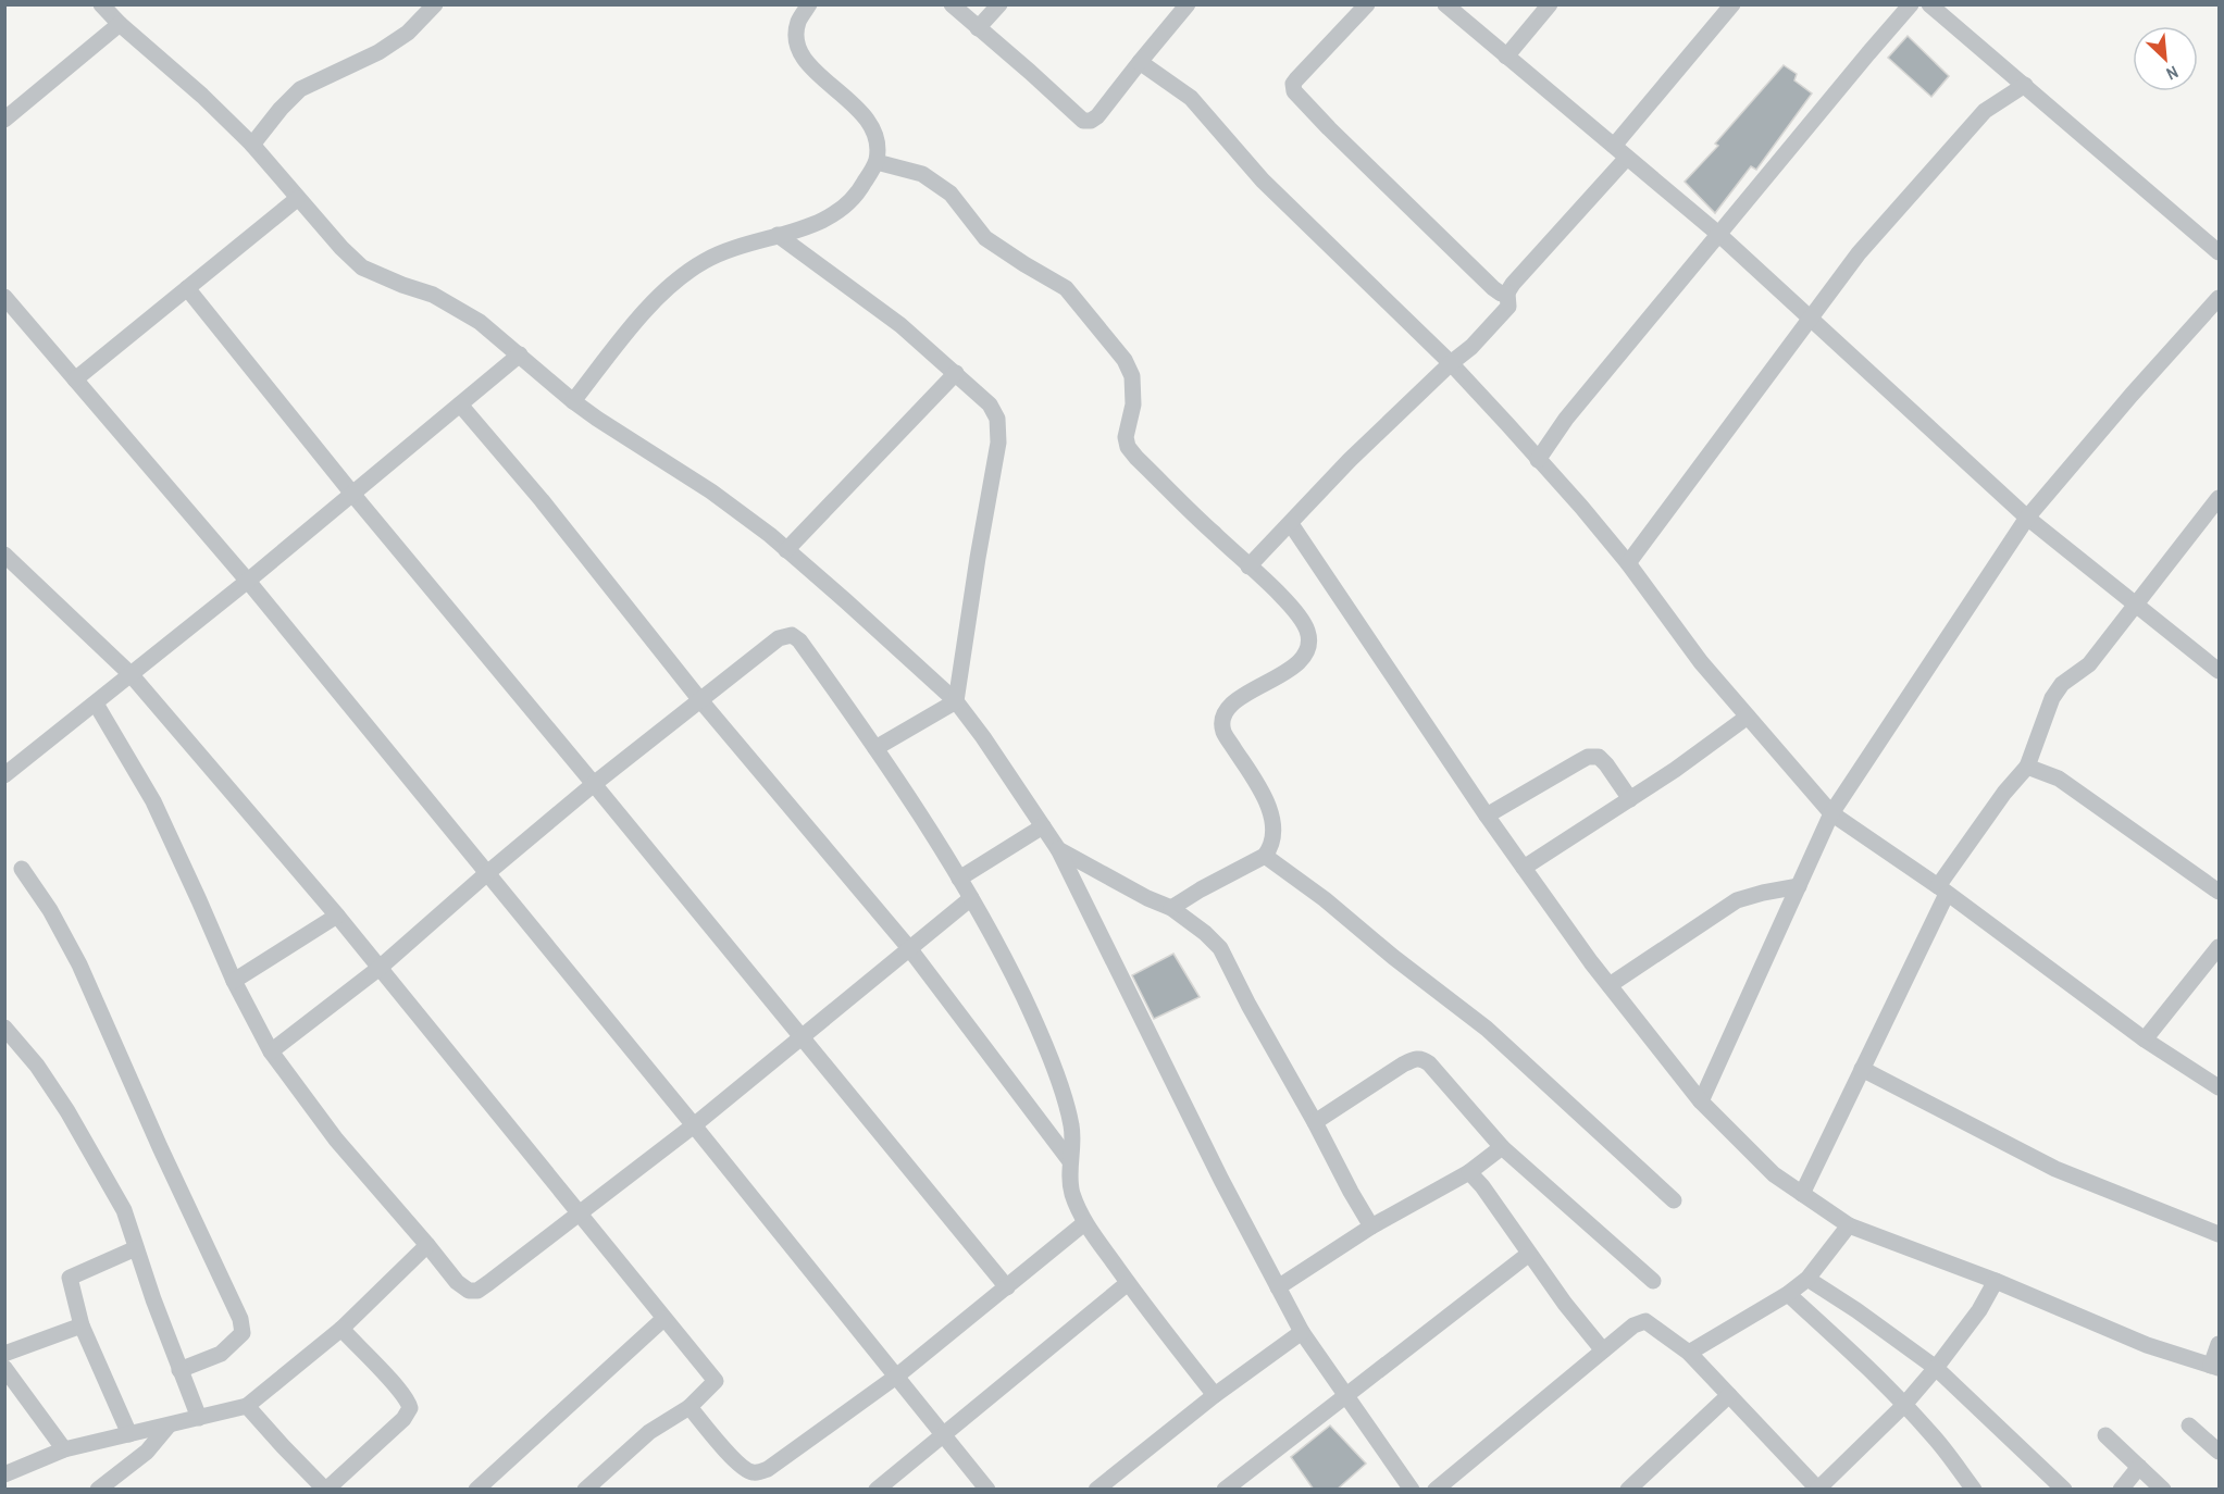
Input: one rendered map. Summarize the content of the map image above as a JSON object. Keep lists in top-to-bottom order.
{
  "north": "bottom right"
}
